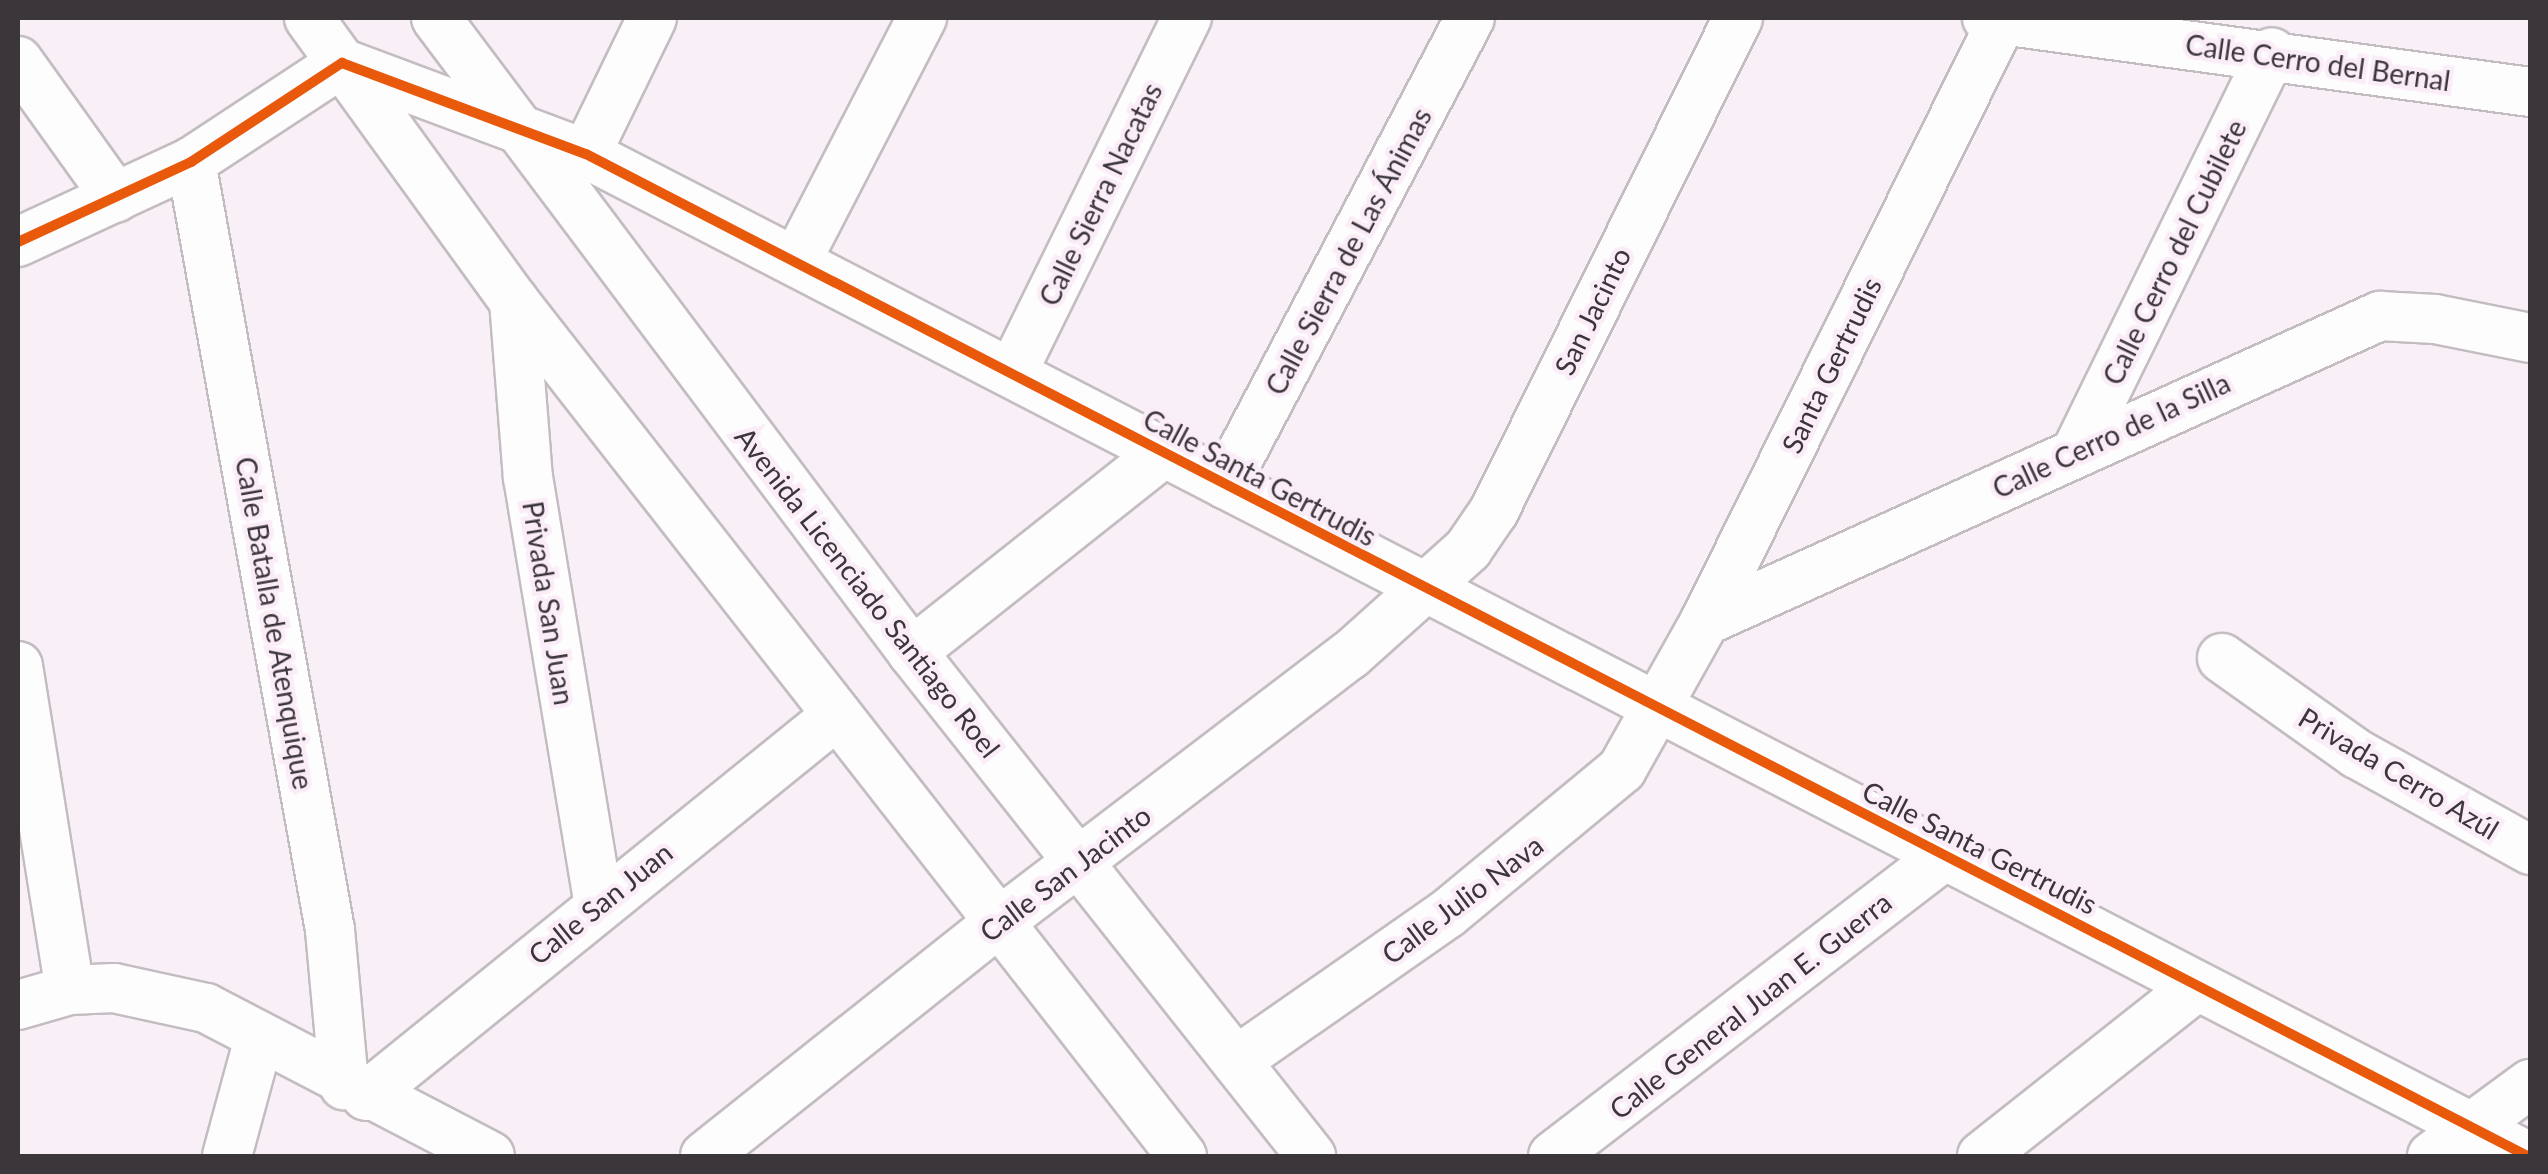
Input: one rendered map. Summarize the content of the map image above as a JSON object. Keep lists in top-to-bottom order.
{
  "streets": {
    "street": [
      "Calle Cerro del Bernal",
      "Calle Sierra Nacatas",
      "Calle Sierra de Las Ánimas",
      "Calle Cerro del Cubilete",
      "San Jacinto",
      "Santa Gertrudis",
      "Calle Cerro de la Silla",
      "Calle Santa Gertrudis",
      "Avenida Licenciado Santiago Roel",
      "Privada San Juan",
      "Calle Batalla de Atenquique",
      "Privada Cerro Azúl",
      "Calle San Jacinto",
      "Calle Julio Nava",
      "Calle San Juan",
      "Calle General Juan E. Guerra"
    ]
  },
  "crossings": [
    ["Calle Cerro del Bernal", "Calle Cerro del Cubilete"],
    ["Calle Cerro del Bernal", "Santa Gertrudis"],
    ["Calle Sierra Nacatas", "Calle Santa Gertrudis"],
    ["Calle Sierra de Las Ánimas", "Calle Santa Gertrudis"],
    ["Calle Cerro del Cubilete", "Calle Cerro de la Silla"],
    ["San Jacinto", "Calle Santa Gertrudis"],
    ["San Jacinto", "Calle San Jacinto"],
    ["Santa Gertrudis", "Calle Cerro de la Silla"],
    ["Santa Gertrudis", "Calle Santa Gertrudis"],
    ["Santa Gertrudis", "Calle Julio Nava"],
    ["Calle Santa Gertrudis", "Avenida Licenciado Santiago Roel"],
    ["Calle Santa Gertrudis", "Calle San Jacinto"],
    ["Calle Santa Gertrudis", "Calle Julio Nava"],
    ["Calle Santa Gertrudis", "Calle General Juan E. Guerra"],
    ["Avenida Licenciado Santiago Roel", "Calle San Jacinto"],
    ["Avenida Licenciado Santiago Roel", "Calle Julio Nava"],
    ["Privada San Juan", "Calle San Juan"],
    ["Calle Batalla de Atenquique", "Calle San Juan"]
  ]
}
